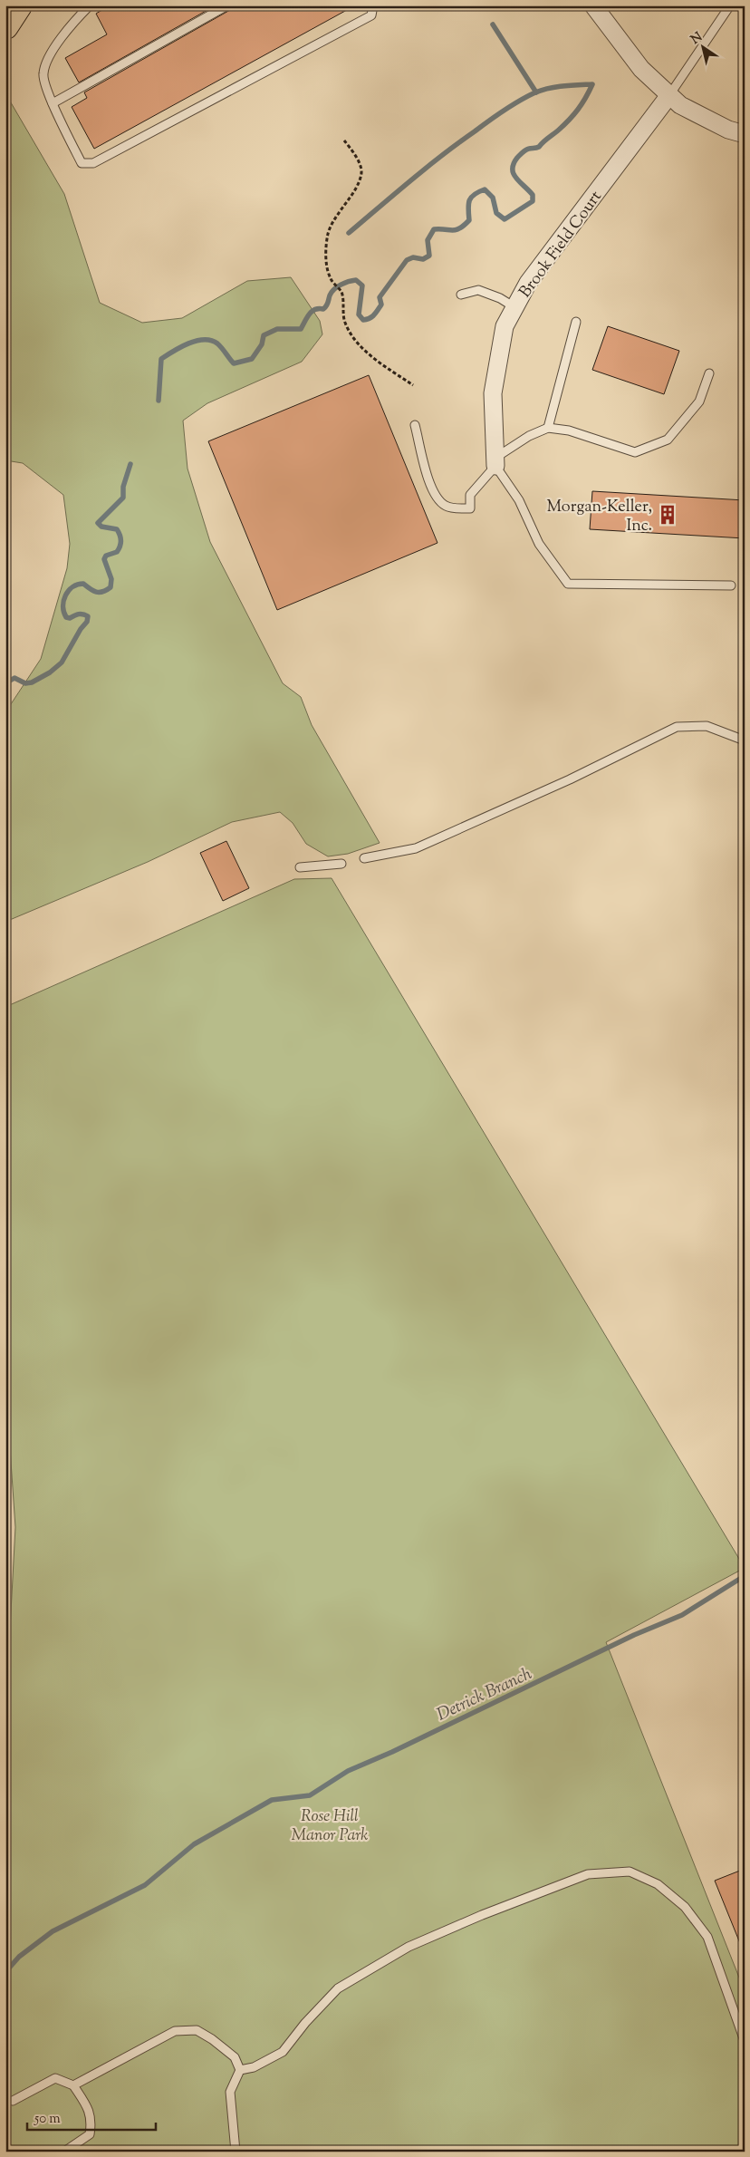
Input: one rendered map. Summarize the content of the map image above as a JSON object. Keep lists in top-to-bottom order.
{
  "streets": {
    "street": ["Brook Field Court"]
  },
  "water": ["Detrick Branch"],
  "parks": ["Rose Hill Manor Park"],
  "places": {
    "building": ["Morgan-Keller, Inc."]
  },
  "scale_bar": "50 m",
  "north": "top left"
}
